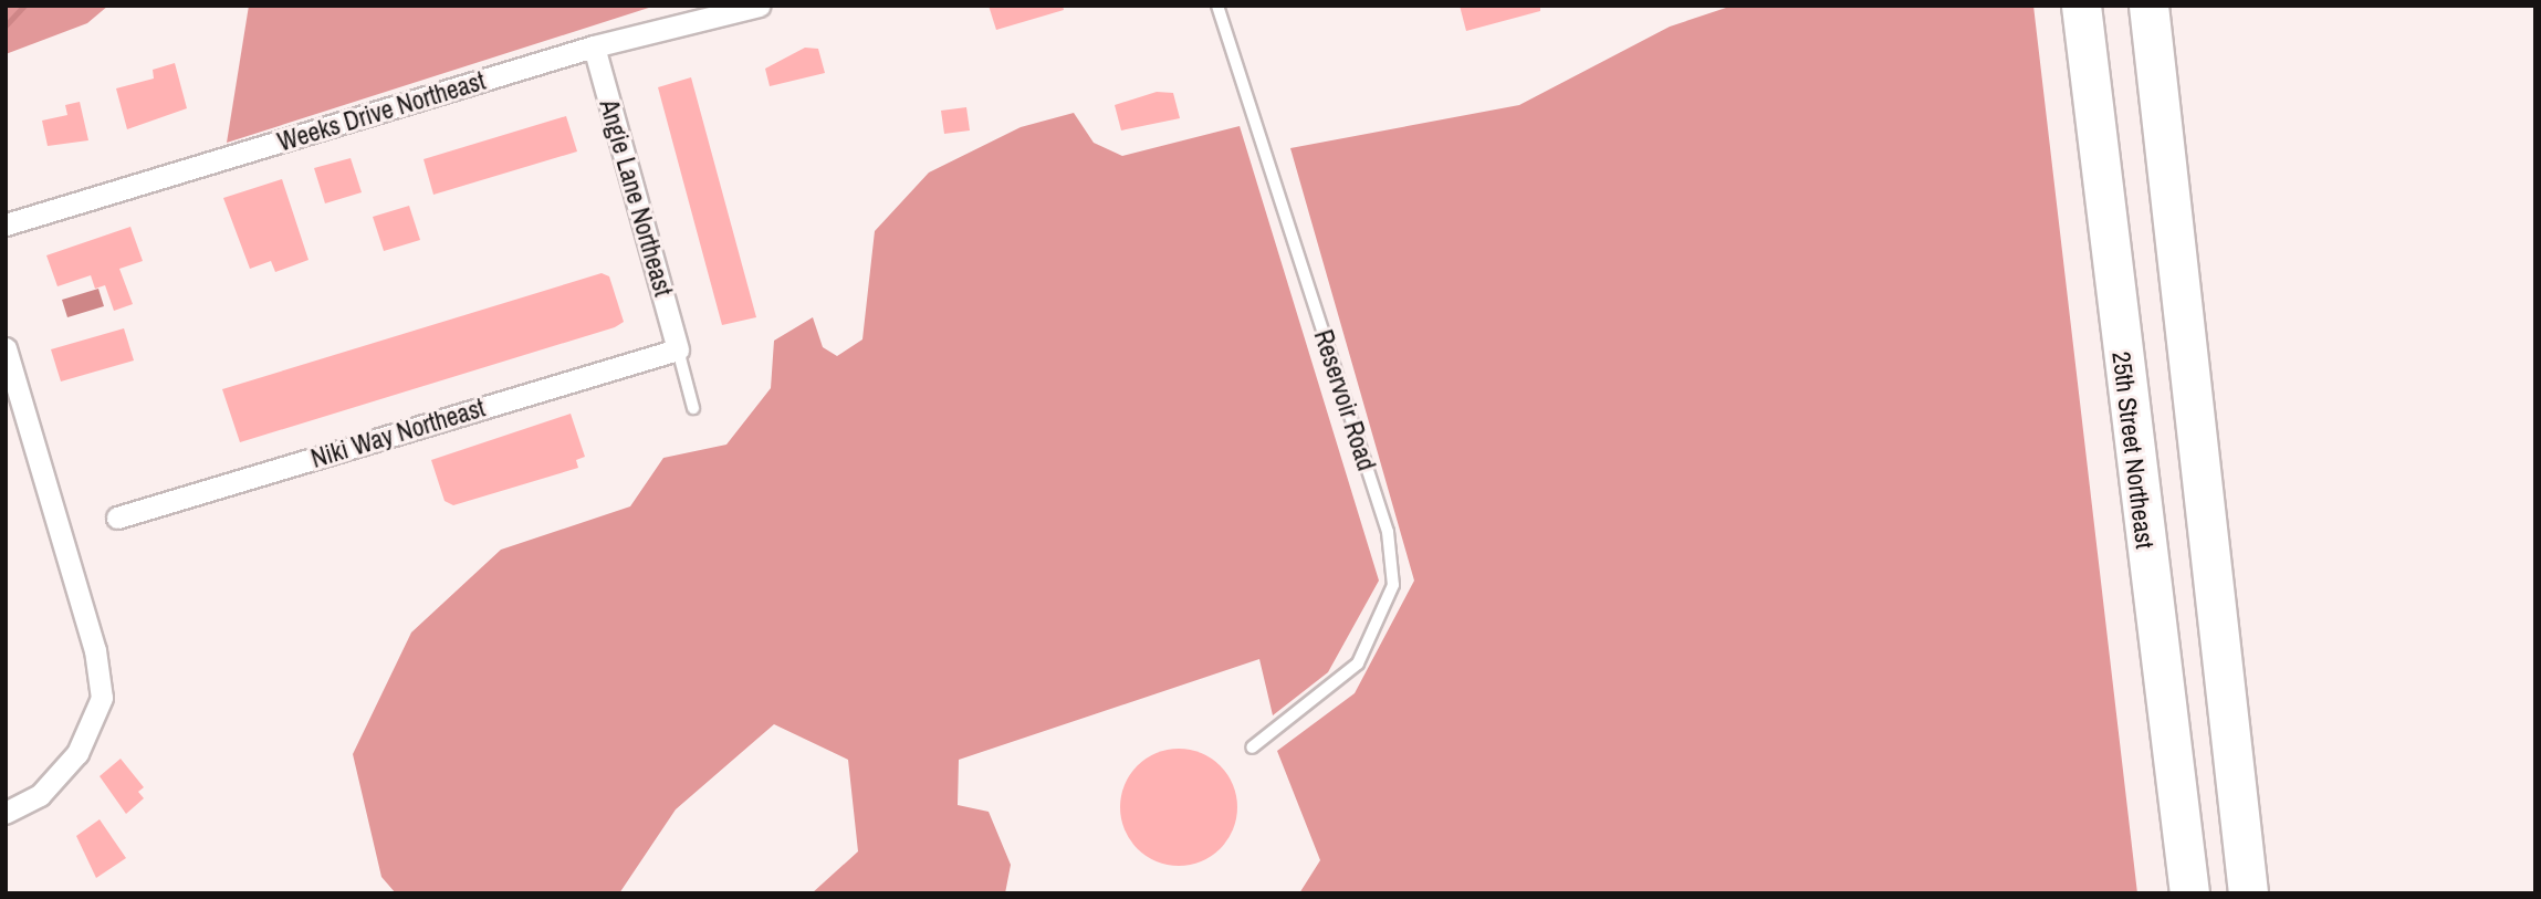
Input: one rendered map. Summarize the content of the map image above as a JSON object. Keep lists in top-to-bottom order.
{
  "streets": {
    "highway": ["25th Street Northeast"],
    "street": ["Weeks Drive Northeast", "Angie Lane Northeast", "Niki Way Northeast"],
    "lane": ["Reservoir Road"]
  },
  "crossings": [
    ["Weeks Drive Northeast", "Angie Lane Northeast"],
    ["Angie Lane Northeast", "Niki Way Northeast"]
  ]
}
